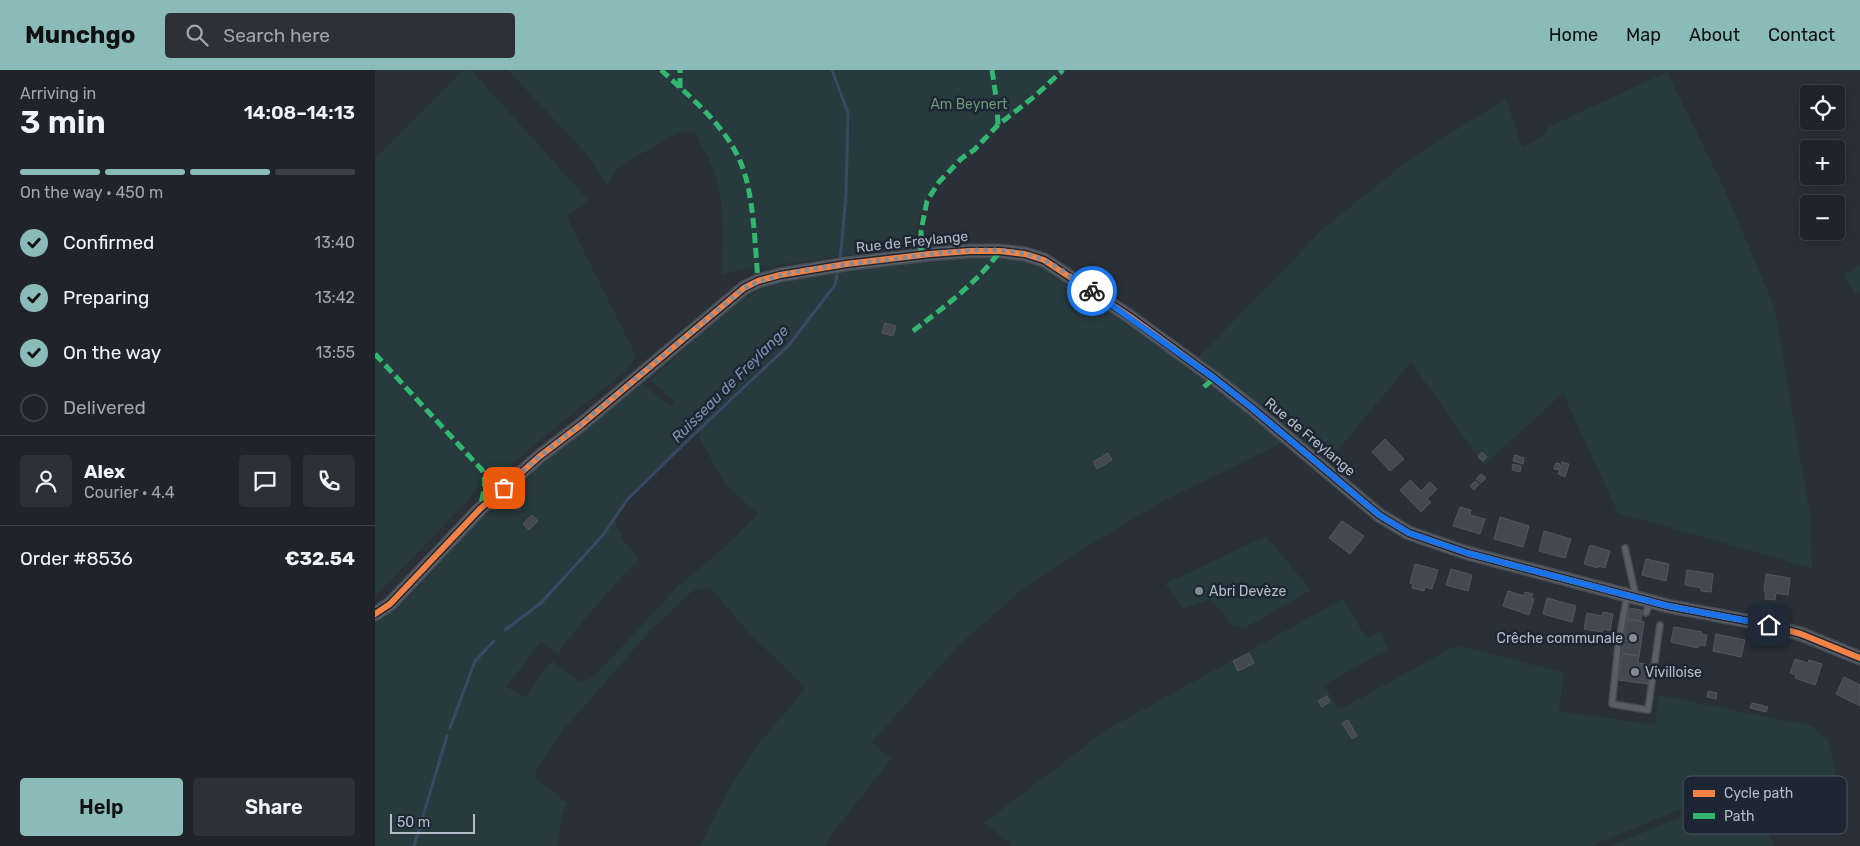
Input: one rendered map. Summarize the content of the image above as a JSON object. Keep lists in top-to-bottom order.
{
  "streets": {
    "street": ["Rue de Freylange"]
  },
  "water": ["Ruisseau de Freylange"],
  "parks": ["Am Beynert"],
  "places": ["Abri Devèze", "Crêche communale", "Vivilloise"],
  "legend": ["Cycle path", "Path"],
  "scale_bar": "50 m",
  "page": {
    "header": "Munchgo",
    "search": "Search here",
    "nav": [
      "Home",
      "Map",
      "About",
      "Contact"
    ],
    "heading": ["3 min", "Arriving in", "14:08–14:13"],
    "panel": [
      "Alex",
      "Courier · 4.4",
      "Order #8536",
      "€32.54"
    ],
    "map_buttons": ["+", "−"],
    "bar": "On the way · 450 m",
    "list": [
      ["Confirmed", "13:40"],
      ["Preparing", "13:42"],
      ["On the way", "13:55"],
      "Delivered"
    ],
    "buttons": ["Help", "Share"],
    "scale": "50 m"
  }
}
